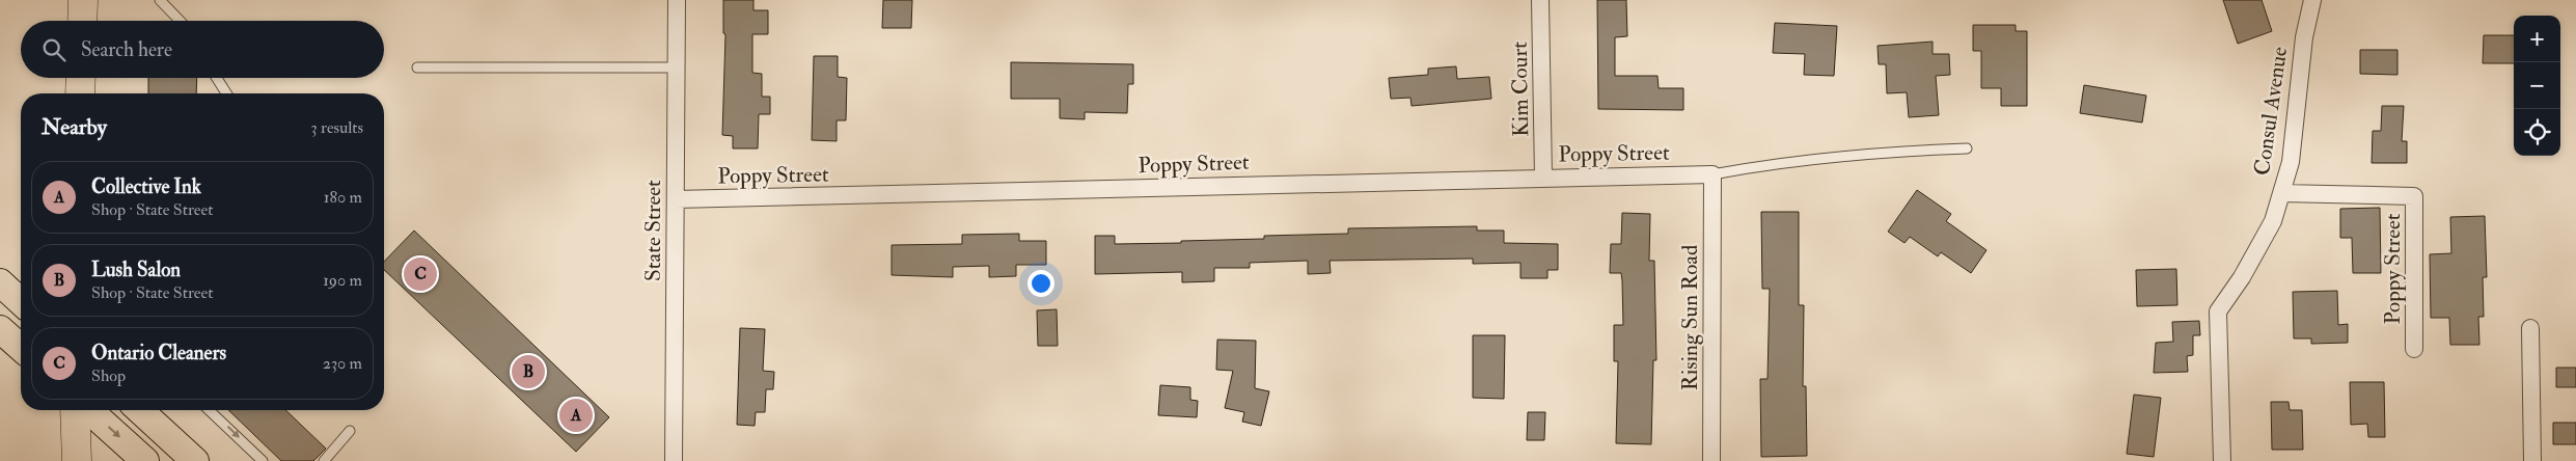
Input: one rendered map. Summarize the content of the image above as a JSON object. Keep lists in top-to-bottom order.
{
  "streets": {
    "street": [
      "Kim Court",
      "Consul Avenue",
      "Poppy Street",
      "State Street",
      "Rising Sun Road"
    ]
  },
  "crossings": [
    ["Kim Court", "Poppy Street"],
    ["Consul Avenue", "Poppy Street"],
    ["Poppy Street", "State Street"],
    ["Poppy Street", "Rising Sun Road"]
  ],
  "page": {
    "map_buttons": ["+", "−"],
    "search": "Search here",
    "heading": ["Nearby", "3 results"],
    "list": [
      {
        "mark": "A",
        "name": "Collective Ink",
        "note": "Shop · State Street",
        "value": "180 m"
      },
      {
        "mark": "B",
        "name": "Lush Salon",
        "note": "Shop · State Street",
        "value": "190 m"
      },
      {
        "mark": "C",
        "name": "Ontario Cleaners",
        "note": "Shop",
        "value": "230 m"
      }
    ],
    "pins": ["C", "B", "A"]
  }
}
